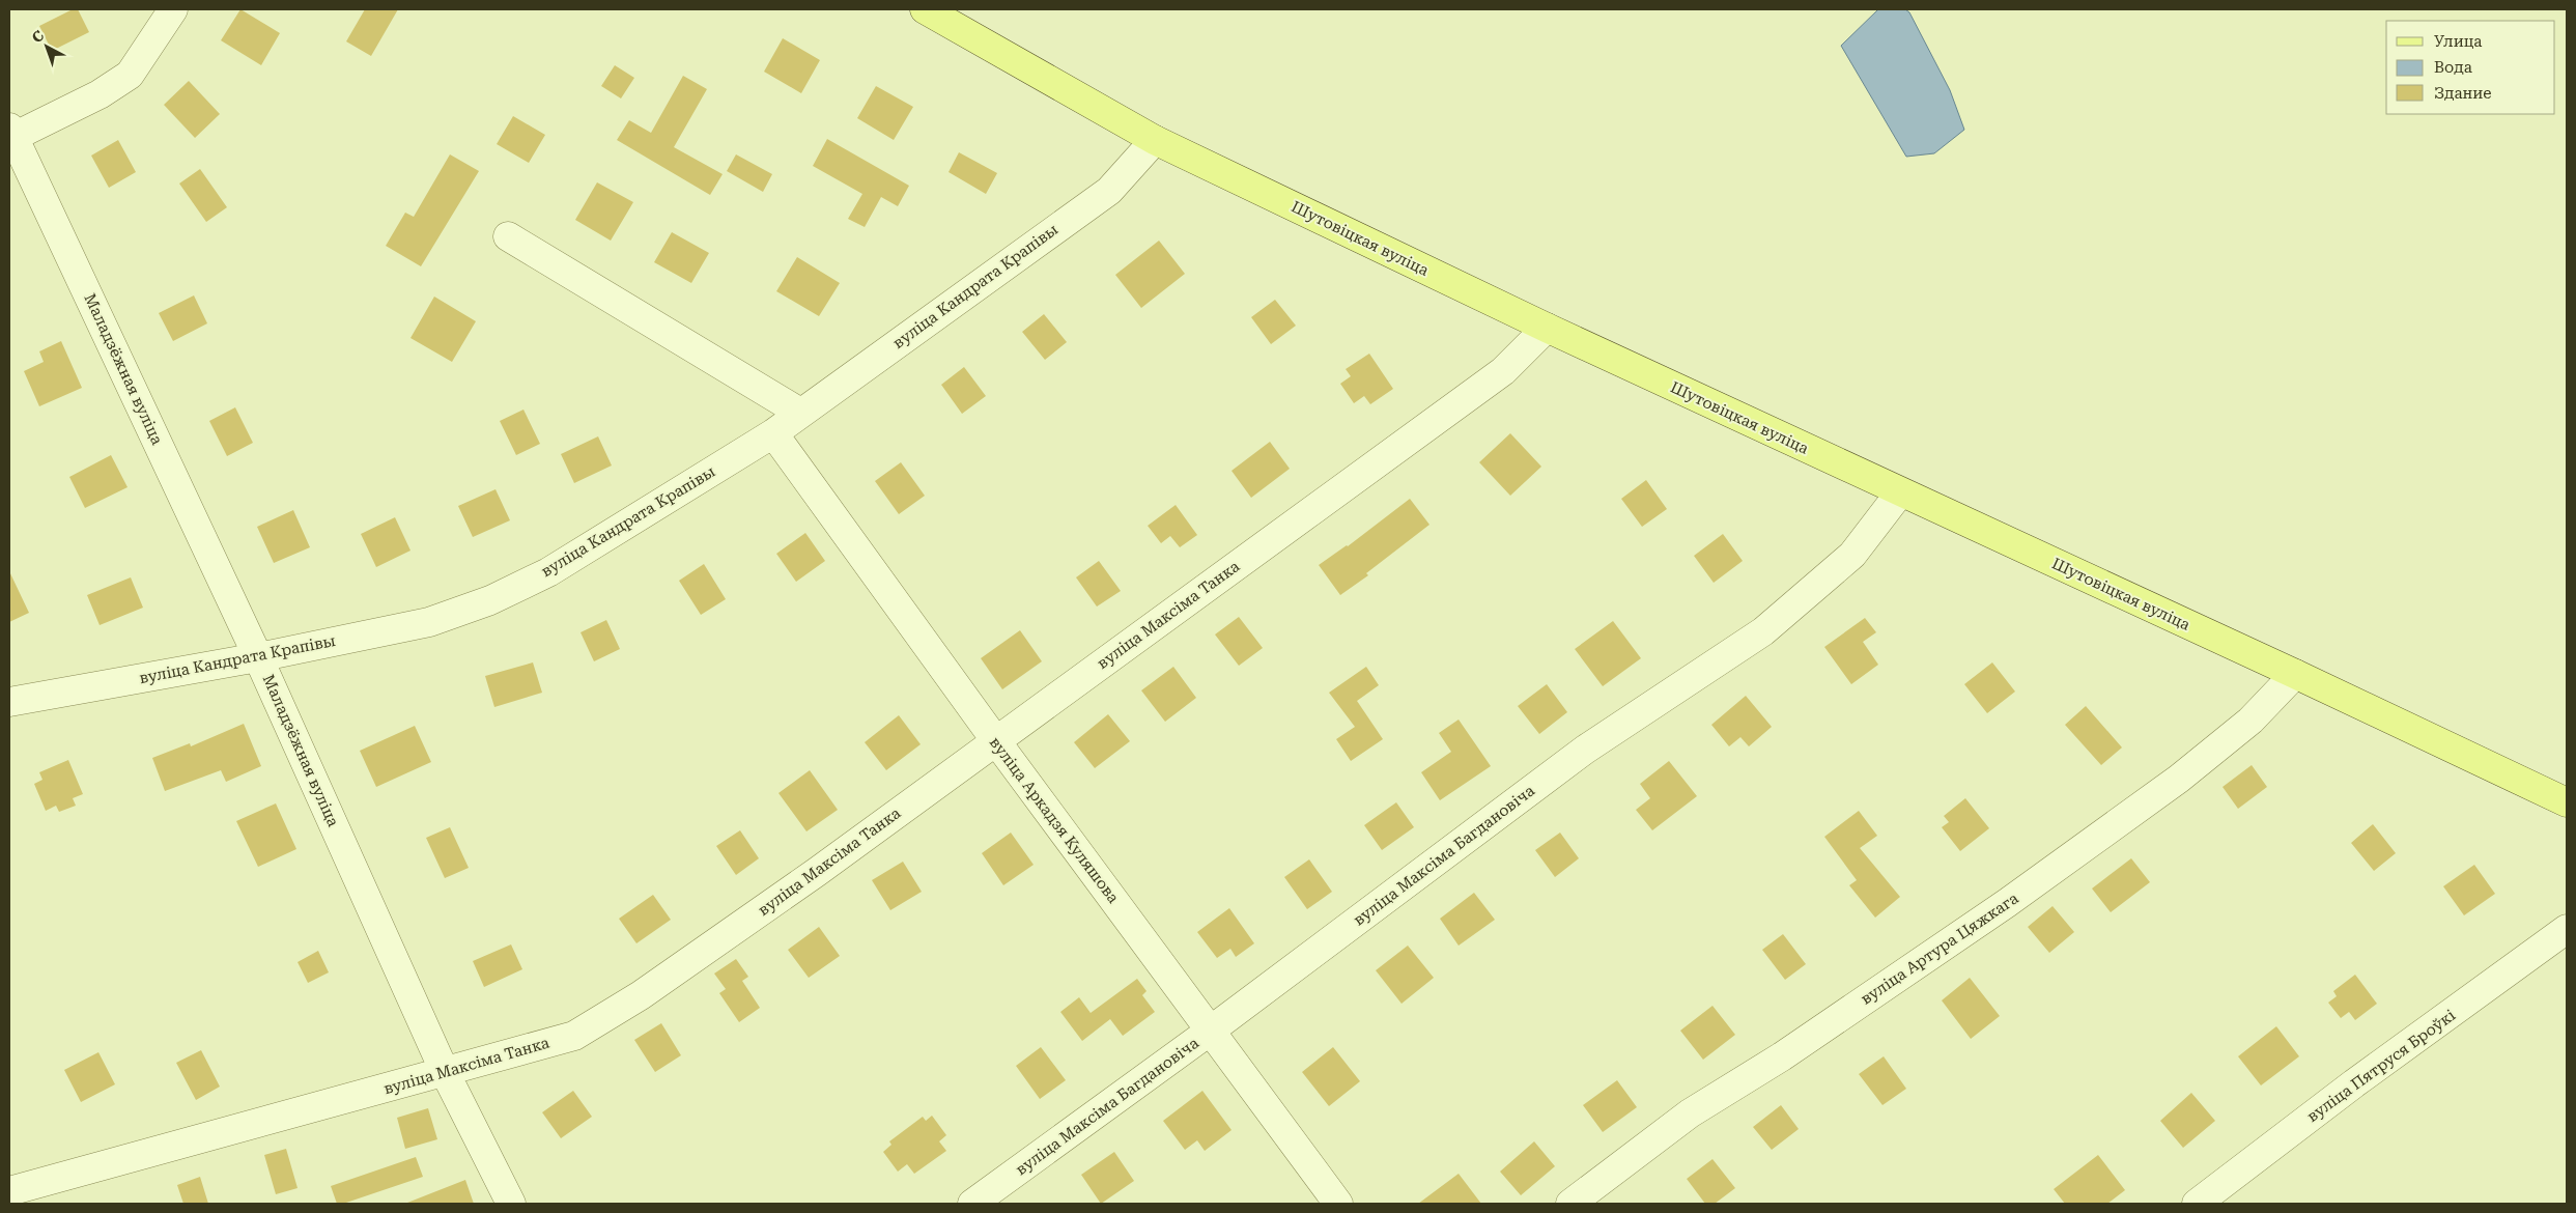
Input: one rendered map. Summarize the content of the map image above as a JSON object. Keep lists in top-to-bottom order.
{
  "streets": {
    "main road": ["Шутовіцкая вуліца"],
    "street": [
      "вуліца Кандрата Крапівы",
      "Маладзёжная вуліца",
      "вуліца Максіма Танка",
      "вуліца Аркадзя Куляшова",
      "вуліца Максіма Багдановіча",
      "вуліца Артура Цяжкага",
      "вуліца Пятруся Броўкі"
    ]
  },
  "crossings": [
    ["Шутовіцкая вуліца", "вуліца Кандрата Крапівы"],
    ["Шутовіцкая вуліца", "вуліца Максіма Танка"],
    ["Шутовіцкая вуліца", "вуліца Максіма Багдановіча"],
    ["Шутовіцкая вуліца", "вуліца Артура Цяжкага"],
    ["вуліца Кандрата Крапівы", "Маладзёжная вуліца"],
    ["вуліца Кандрата Крапівы", "вуліца Аркадзя Куляшова"],
    ["Маладзёжная вуліца", "вуліца Максіма Танка"],
    ["вуліца Максіма Танка", "вуліца Аркадзя Куляшова"],
    ["вуліца Аркадзя Куляшова", "вуліца Максіма Багдановіча"]
  ],
  "legend": ["Улица", "Вода", "Здание"],
  "north": "top left"
}
